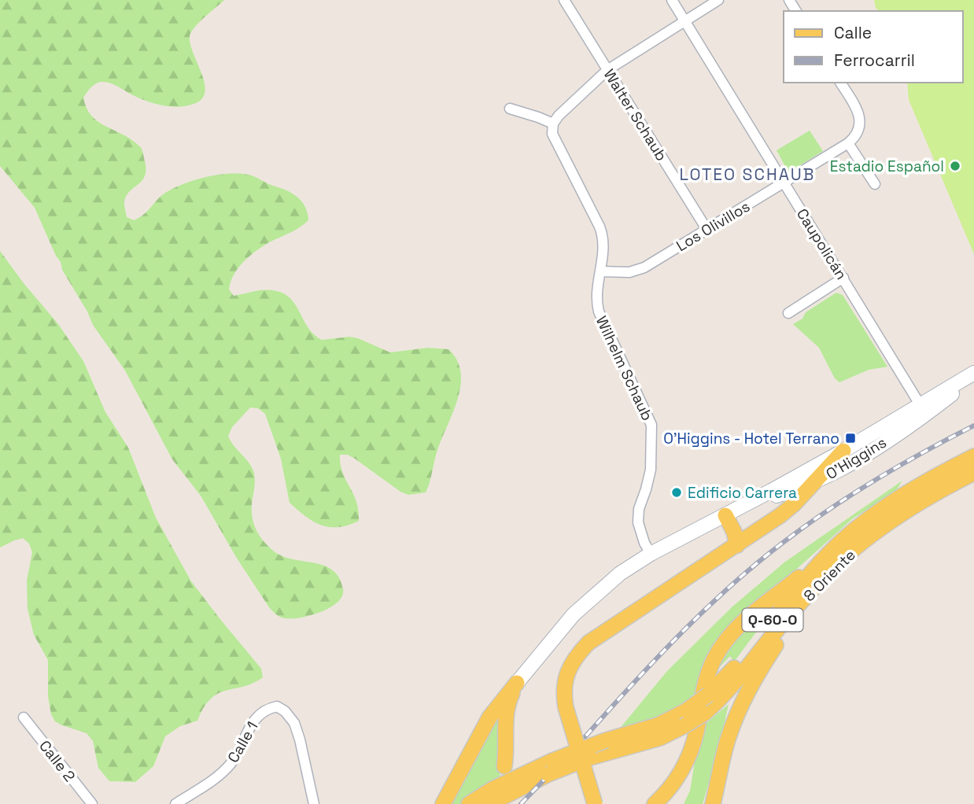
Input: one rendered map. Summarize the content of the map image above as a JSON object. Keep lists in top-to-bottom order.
{
  "streets": {
    "main road": ["O'Higgins", "8 Oriente", "Q-60-O"],
    "street": [
      "Walter Schaub",
      "Los Olivillos",
      "Caupolicán",
      "Wilhelm Schaub",
      "Calle 1",
      "Calle 2"
    ]
  },
  "crossings": [
    ["Walter Schaub", "Los Olivillos"],
    ["Los Olivillos", "Caupolicán"],
    ["Los Olivillos", "Wilhelm Schaub"],
    ["Caupolicán", "O'Higgins"],
    ["Wilhelm Schaub", "O'Higgins"],
    ["8 Oriente", "Q-60-O"]
  ],
  "districts": ["LOTEO SCHAUB"],
  "places": {
    "other": ["Estadio Español", "Edificio Carrera"],
    "transit": ["O'Higgins - Hotel Terrano"]
  },
  "legend": ["Calle", "Ferrocarril"]
}
